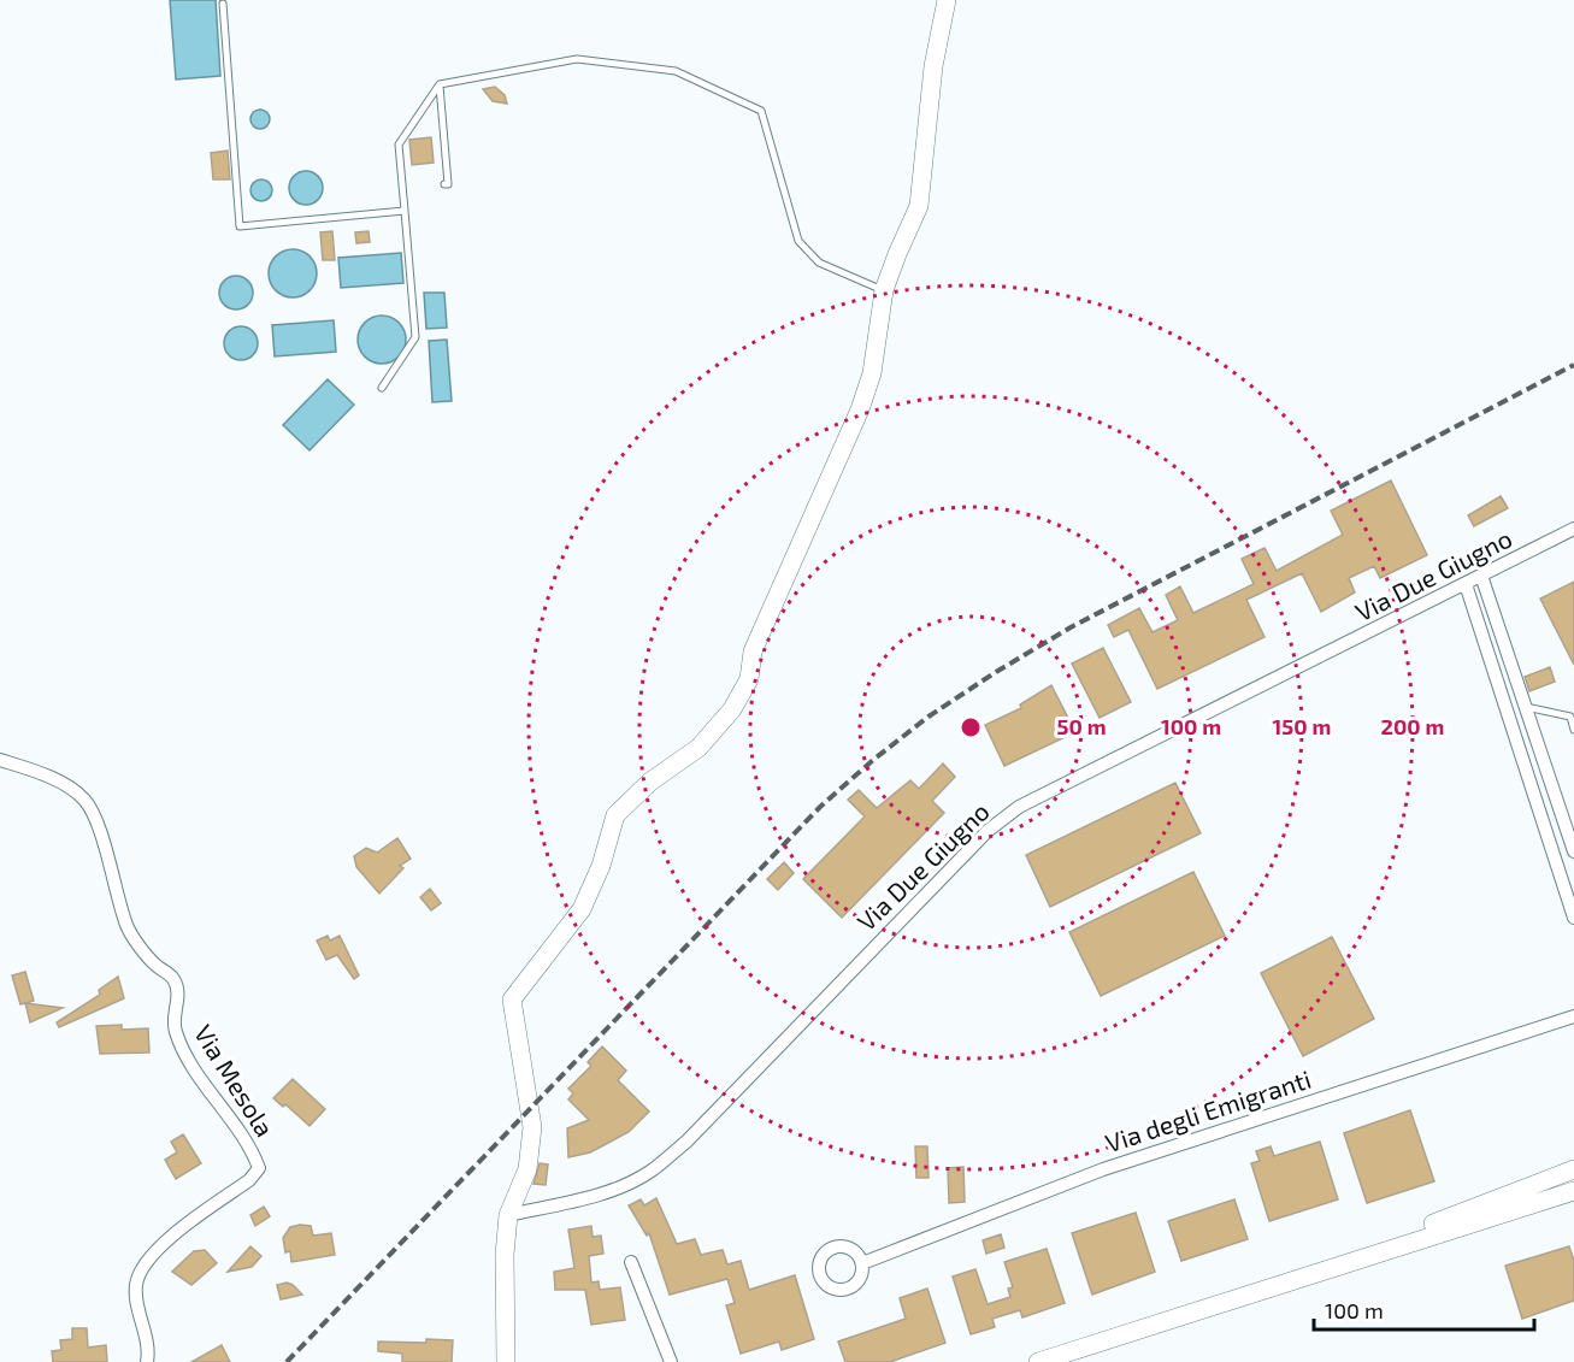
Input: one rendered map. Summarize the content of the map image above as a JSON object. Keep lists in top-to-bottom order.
{
  "streets": {
    "street": ["Via Due Giugno", "Via Mesola", "Via degli Emigranti"]
  },
  "scale_bar": "100 m",
  "rings": [
    "50 m",
    "100 m",
    "150 m",
    "200 m"
  ]
}
